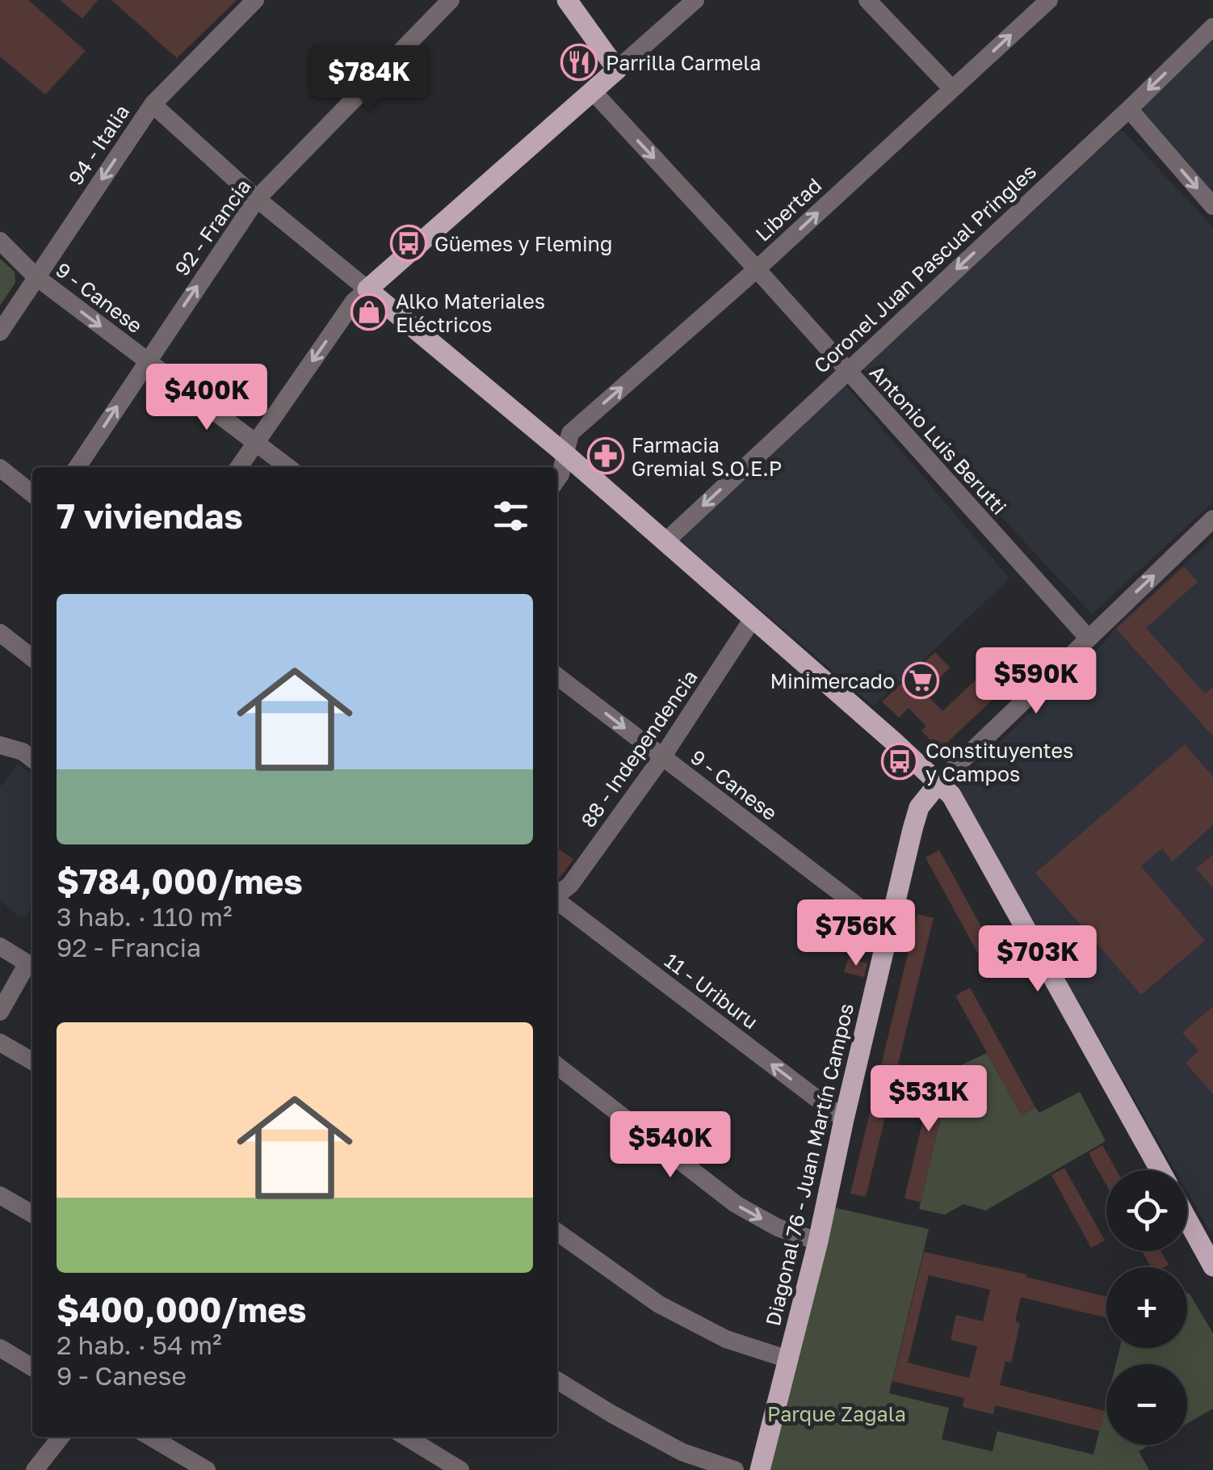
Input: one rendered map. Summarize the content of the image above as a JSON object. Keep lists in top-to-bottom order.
{
  "streets": {
    "main road": ["Diagonal 76 - Juan Martín Campos"],
    "street": [
      "94 - Italia",
      "Libertad",
      "92 - Francia",
      "Coronel Juan Pascual Pringles",
      "9 - Canese",
      "Antonio Luis Berutti",
      "88 - Independencia",
      "11 - Uriburu"
    ]
  },
  "crossings": [
    ["94 - Italia", "9 - Canese"],
    ["Libertad", "Antonio Luis Berutti"],
    ["92 - Francia", "9 - Canese"],
    ["Coronel Juan Pascual Pringles", "Antonio Luis Berutti"],
    ["9 - Canese", "88 - Independencia"],
    ["9 - Canese", "Diagonal 76 - Juan Martín Campos"],
    ["11 - Uriburu", "Diagonal 76 - Juan Martín Campos"]
  ],
  "one_way": ["94 - Italia", "Libertad", "Coronel Juan Pascual Pringles"],
  "parks": ["Parque Zagala"],
  "places": {
    "restaurant": ["Parrilla Carmela"],
    "bus stop": ["Güemes y Fleming", "Constituyentes y Campos"],
    "shop": ["Alko Materiales Eléctricos"],
    "pharmacy": ["Farmacia Gremial S.O.E.P"],
    "supermarket": ["Minimercado"]
  },
  "page": {
    "price": [
      "$784K",
      "$400K",
      "$590K",
      "$756K",
      "$703K",
      "$531K",
      "$540K"
    ],
    "heading": "7 viviendas",
    "list": [
      {
        "name": "$784,000/mes",
        "note": "3 hab. · 110 m² · 92 - Francia"
      },
      {
        "name": "$400,000/mes",
        "note": "2 hab. · 54 m² · 9 - Canese"
      }
    ],
    "map_buttons": ["+", "−"]
  }
}
